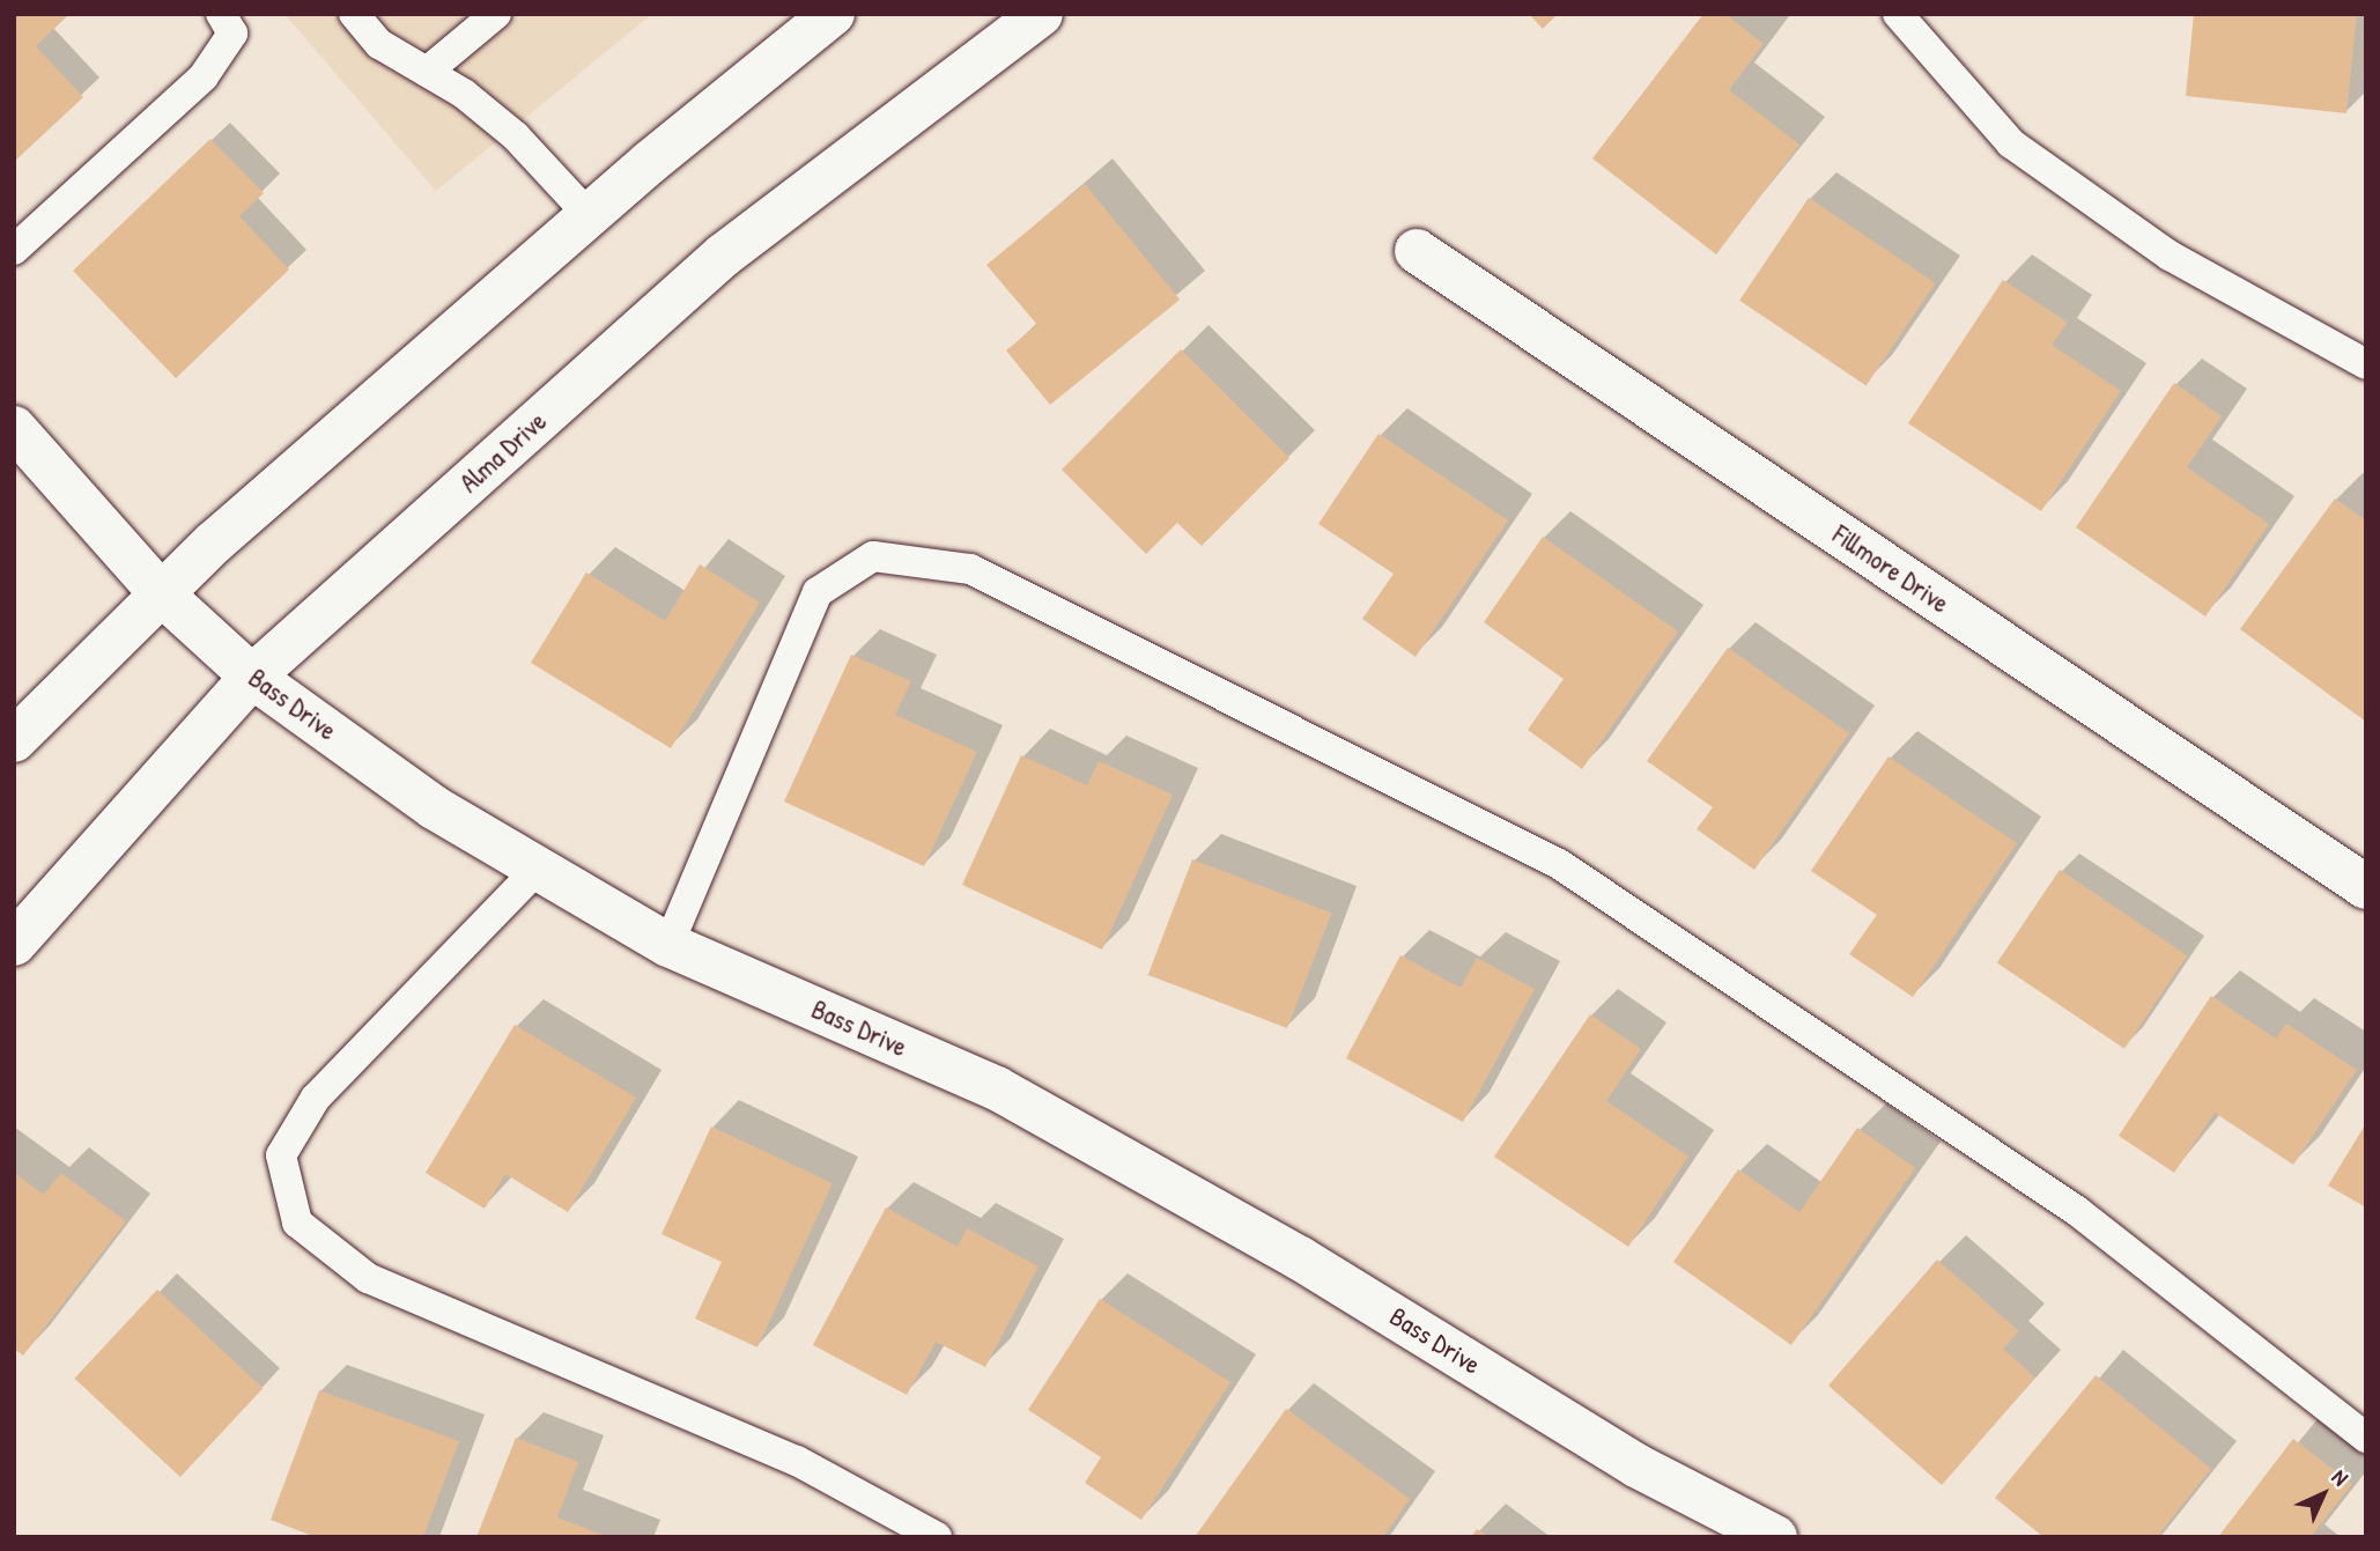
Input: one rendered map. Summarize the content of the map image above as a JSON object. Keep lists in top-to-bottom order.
{
  "streets": {
    "street": ["Alma Drive", "Fillmore Drive", "Bass Drive"]
  },
  "crossings": [
    ["Alma Drive", "Bass Drive"]
  ],
  "north": "top right"
}
